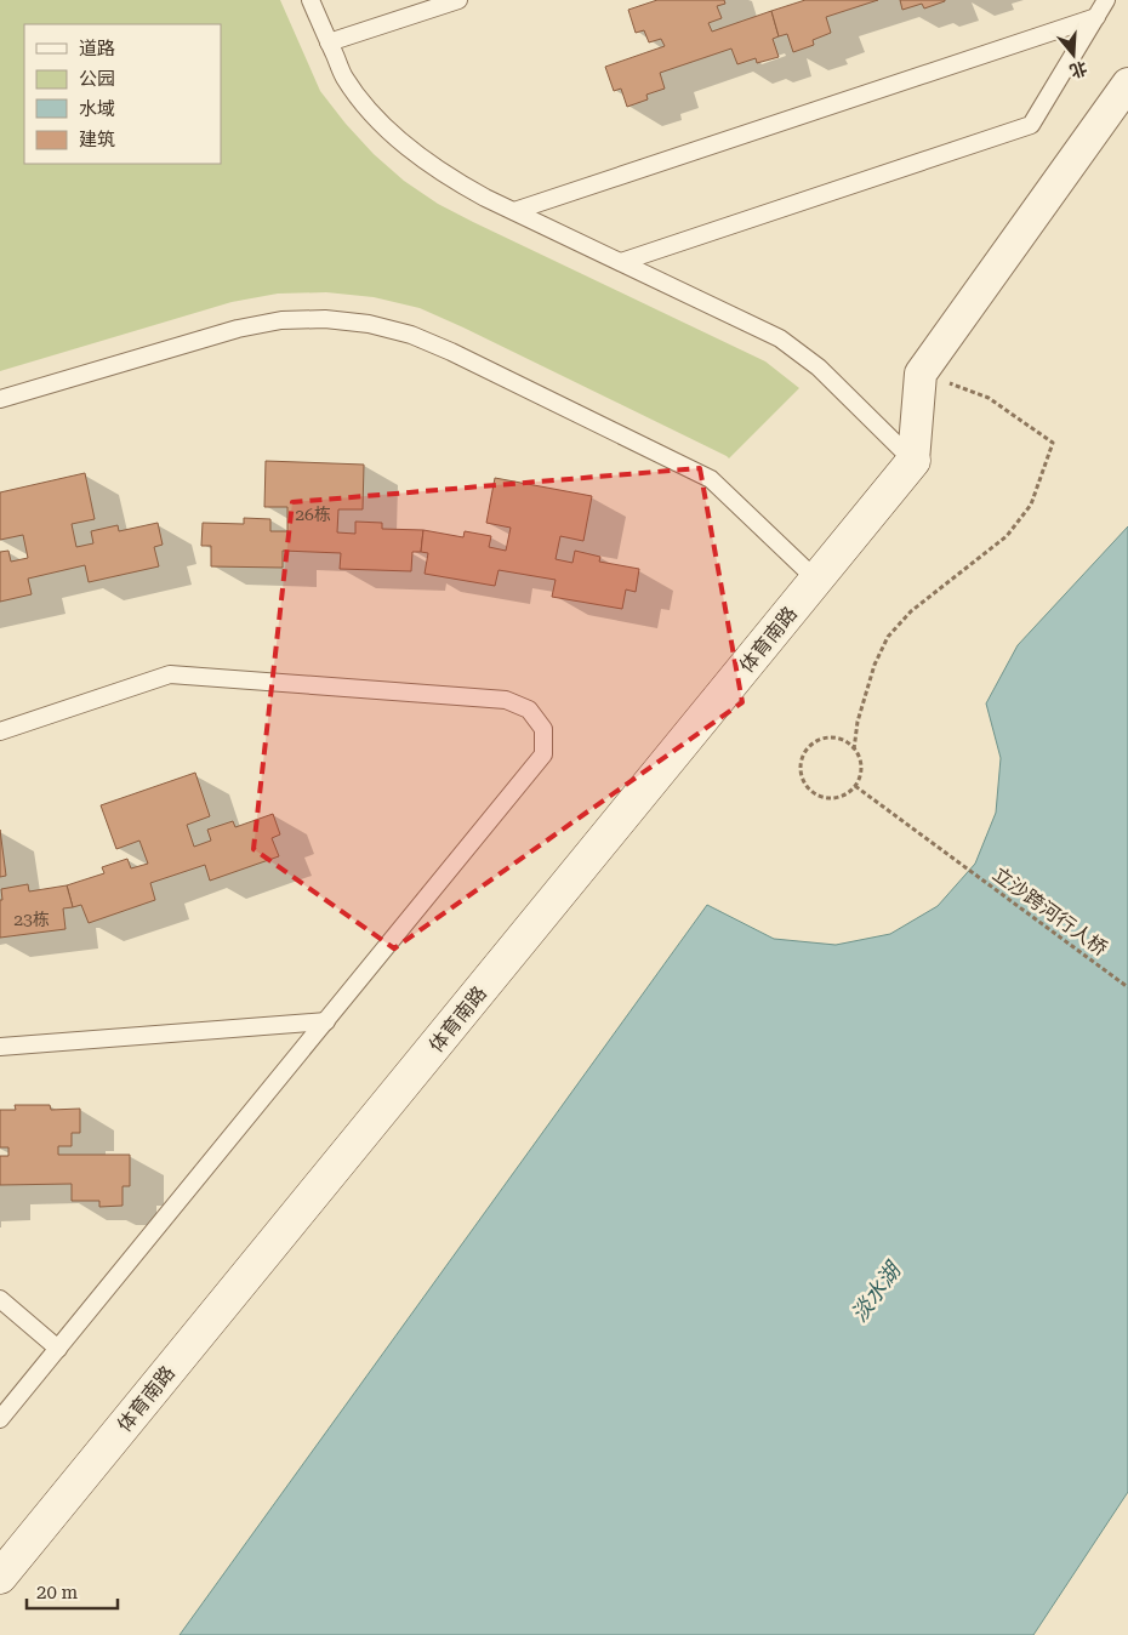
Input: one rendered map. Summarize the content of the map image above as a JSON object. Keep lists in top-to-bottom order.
{
  "streets": {
    "street": ["体育南路"],
    "path": ["立沙跨河行人桥"]
  },
  "water": ["淡水湖"],
  "house_numbers": ["26栋", "23栋"],
  "legend": [
    "道路",
    "公园",
    "水域",
    "建筑"
  ],
  "scale_bar": "20 m",
  "north": "bottom"
}
